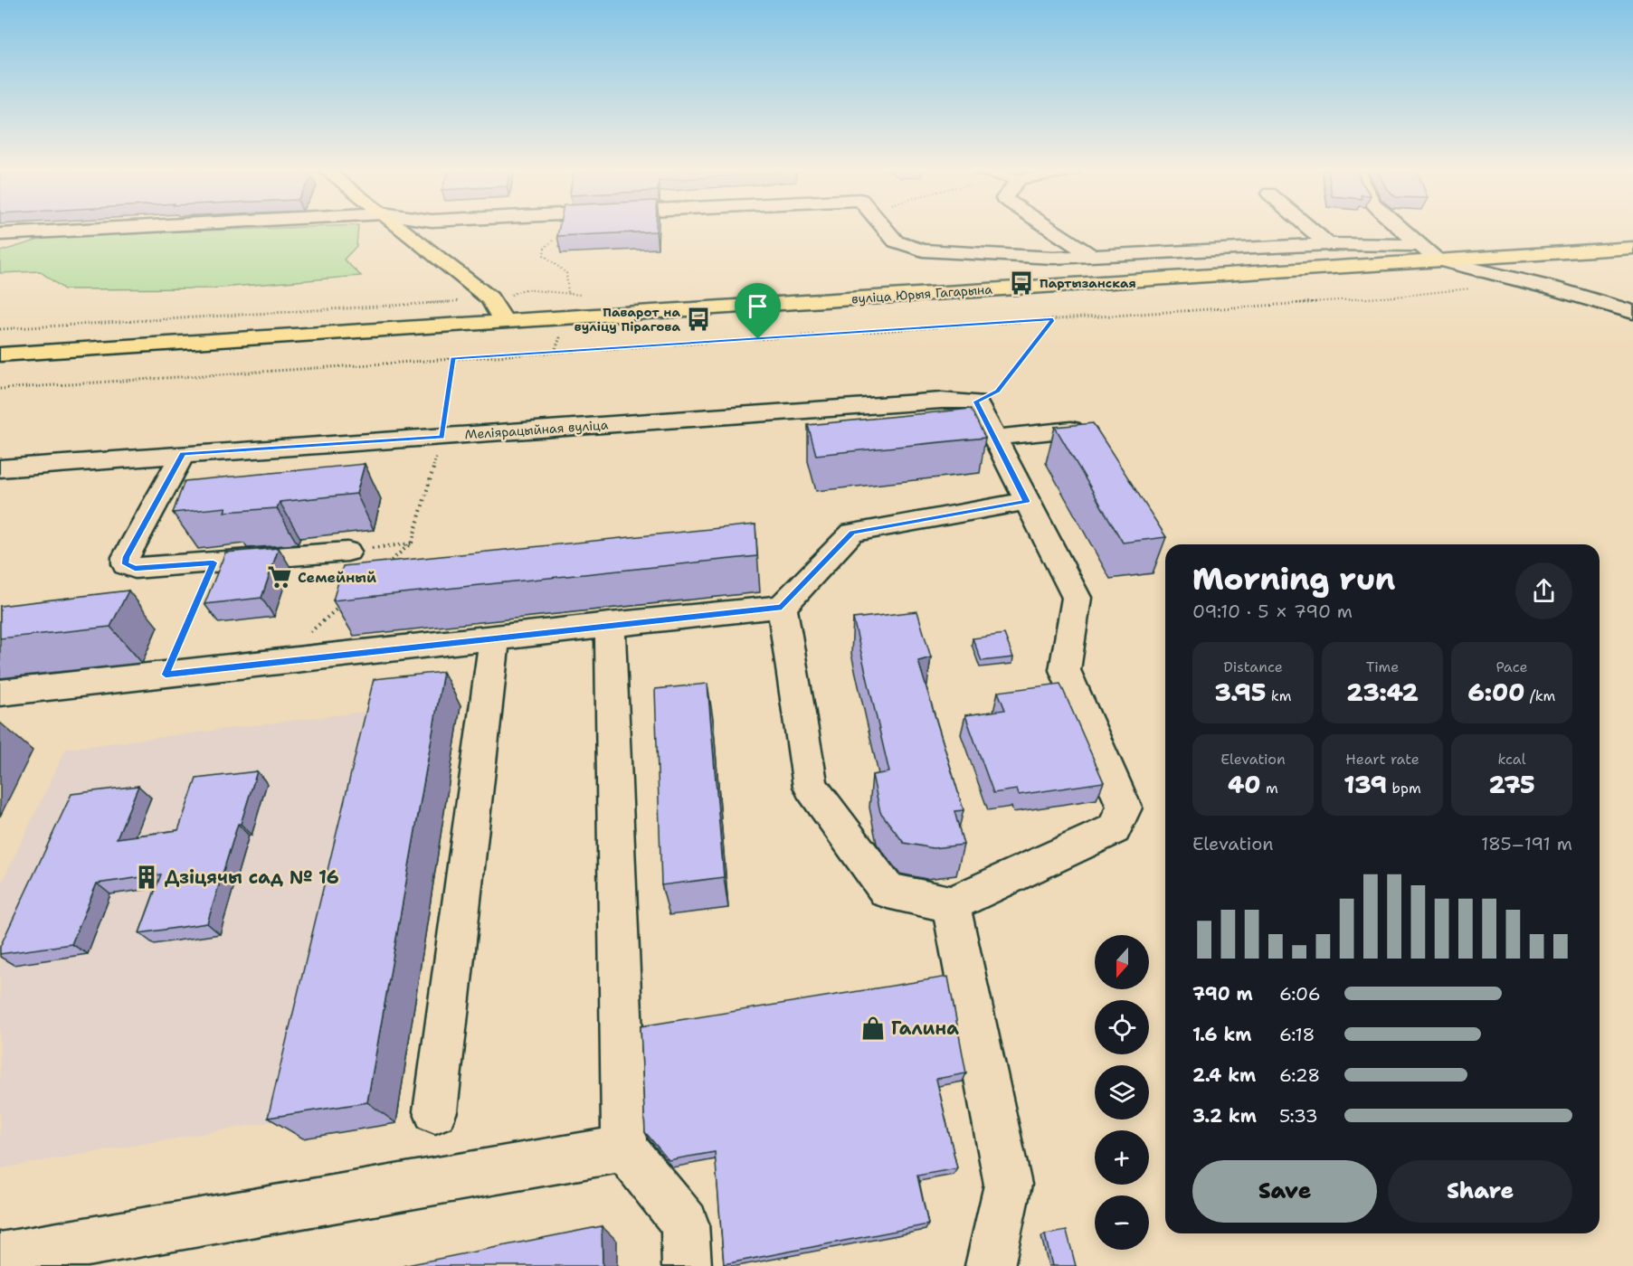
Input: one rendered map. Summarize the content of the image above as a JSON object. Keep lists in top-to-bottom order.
{
  "streets": {
    "main road": ["вуліца Юрыя Гагарына"],
    "street": ["Меліярацыйная вуліца"]
  },
  "places": {
    "bus stop": ["Партызанская", "Паварот на вуліцу Пірагова"],
    "supermarket": ["Семейный"],
    "building": ["Дзіцячы сад № 16"],
    "shop": ["Галина"]
  },
  "north": "bottom",
  "page": {
    "heading": ["Morning run", "09:10 · 5 × 790 m"],
    "stats": [
      ["Distance", "3.95 km"],
      ["Time", "23:42"],
      ["Pace", "6:00 /km"],
      ["Elevation", "40 m"],
      ["Heart rate", "139 bpm"],
      ["kcal", "275"]
    ],
    "chart": ["Elevation", "185–191 m"],
    "map_buttons": ["+", "−"],
    "list": [
      {
        "name": "790 m",
        "note": "6:06"
      },
      {
        "name": "1.6 km",
        "note": "6:18"
      },
      {
        "name": "2.4 km",
        "note": "6:28"
      },
      {
        "name": "3.2 km",
        "note": "5:33"
      }
    ],
    "buttons": ["Save", "Share"]
  }
}
